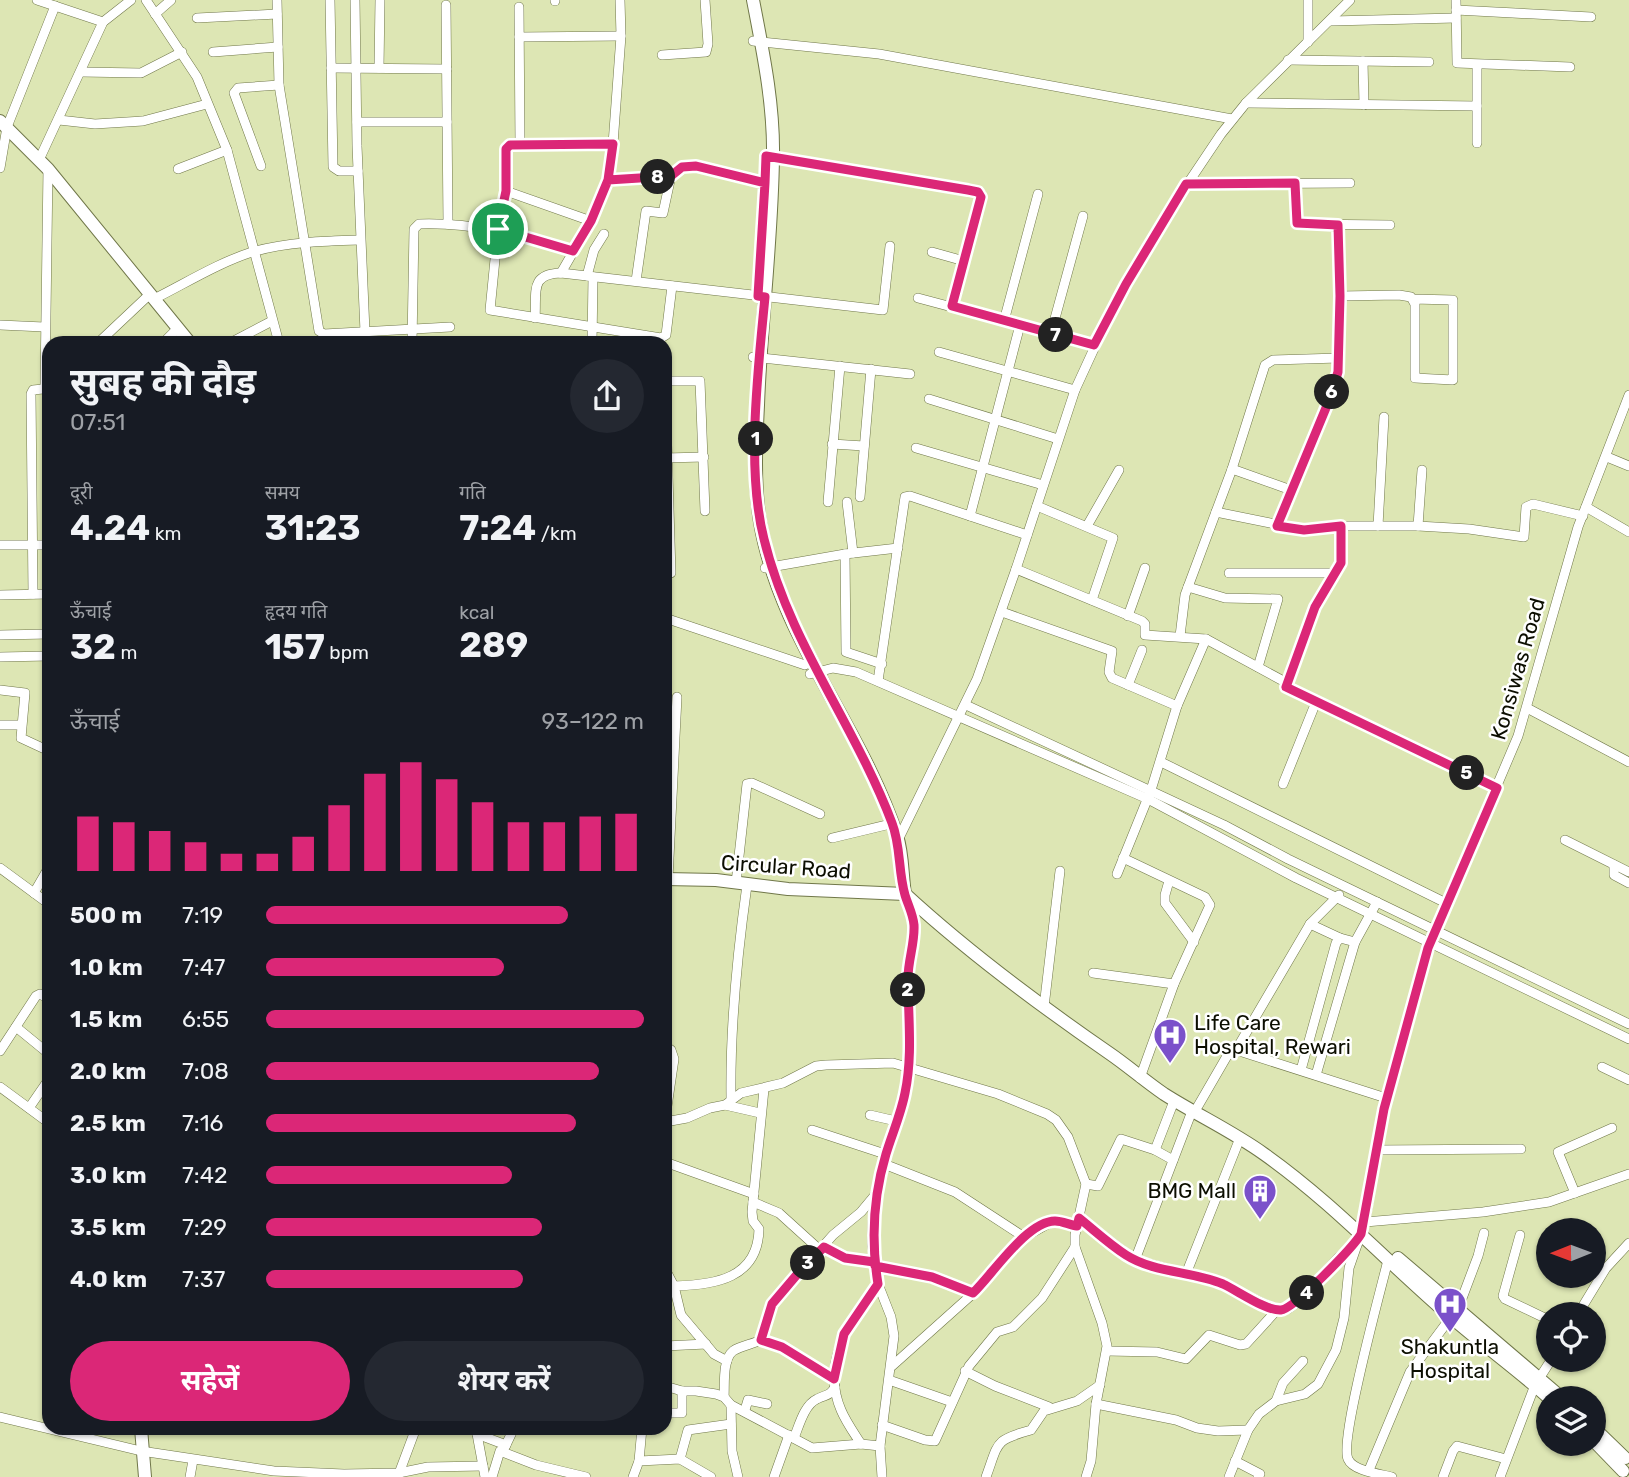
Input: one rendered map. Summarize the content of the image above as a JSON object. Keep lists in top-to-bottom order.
{
  "streets": {
    "main road": ["Circular Road"],
    "street": ["Konsiwas Road"]
  },
  "places": {
    "hospital": ["Life Care Hospital, Rewari", "Shakuntla Hospital"],
    "building": ["BMG Mall"]
  },
  "north": "left",
  "page": {
    "pins": [
      "8",
      "7",
      "6",
      "1",
      "5",
      "2",
      "3",
      "4"
    ],
    "heading": ["सुबह की दौड़", "07:51"],
    "stats": [
      ["दूरी", "4.24 km"],
      ["समय", "31:23"],
      ["गति", "7:24 /km"],
      ["ऊँचाई", "32 m"],
      ["हृदय गति", "157 bpm"],
      ["kcal", "289"]
    ],
    "chart": ["ऊँचाई", "93–122 m"],
    "list": [
      {
        "name": "500 m",
        "note": "7:19"
      },
      {
        "name": "1.0 km",
        "note": "7:47"
      },
      {
        "name": "1.5 km",
        "note": "6:55"
      },
      {
        "name": "2.0 km",
        "note": "7:08"
      },
      {
        "name": "2.5 km",
        "note": "7:16"
      },
      {
        "name": "3.0 km",
        "note": "7:42"
      },
      {
        "name": "3.5 km",
        "note": "7:29"
      },
      {
        "name": "4.0 km",
        "note": "7:37"
      }
    ],
    "buttons": ["सहेजें", "शेयर करें"]
  }
}
